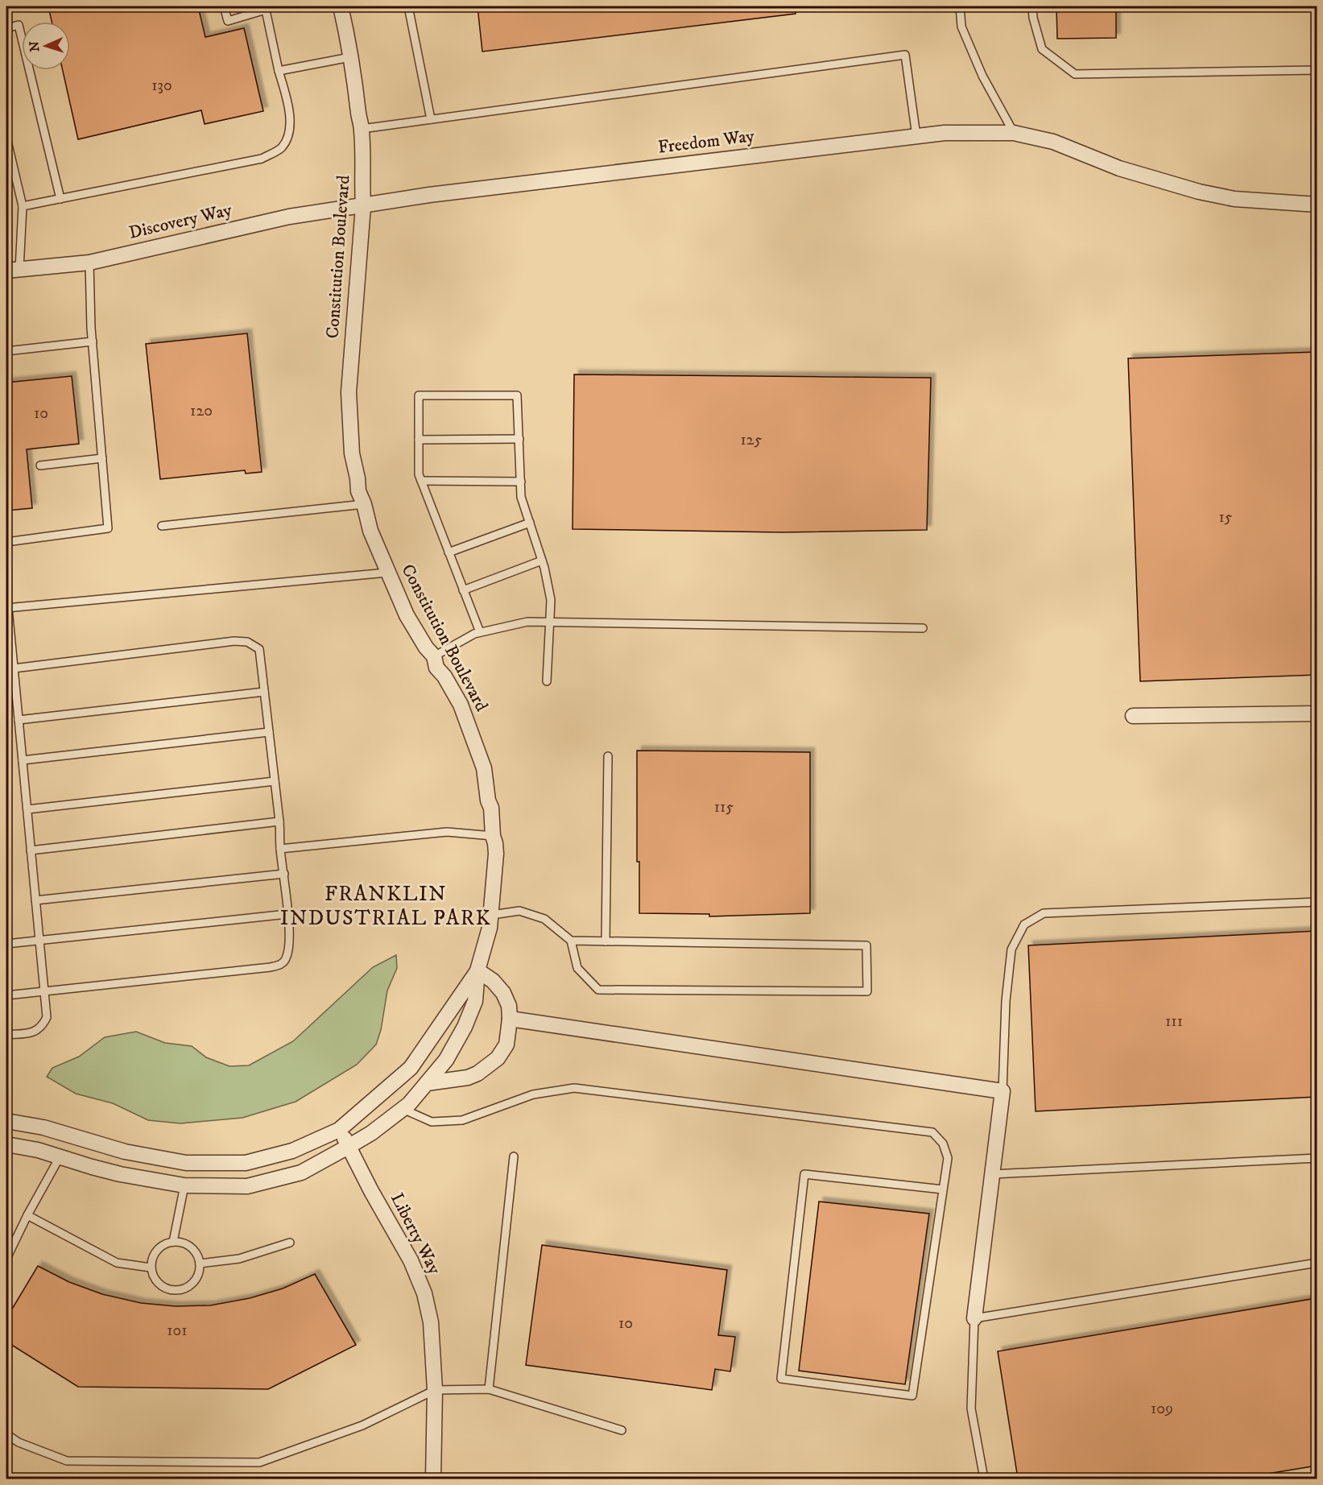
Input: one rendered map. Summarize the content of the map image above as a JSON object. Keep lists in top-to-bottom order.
{
  "streets": {
    "street": [
      "Freedom Way",
      "Discovery Way",
      "Constitution Boulevard",
      "Liberty Way"
    ]
  },
  "crossings": [
    ["Freedom Way", "Discovery Way"],
    ["Freedom Way", "Constitution Boulevard"],
    ["Discovery Way", "Constitution Boulevard"],
    ["Constitution Boulevard", "Liberty Way"]
  ],
  "districts": ["FRANKLIN INDUSTRIAL PARK"],
  "house_numbers": [
    "130",
    "120",
    "10",
    "125",
    "15",
    "115",
    "111",
    "10",
    "101",
    "109"
  ],
  "north": "left"
}
